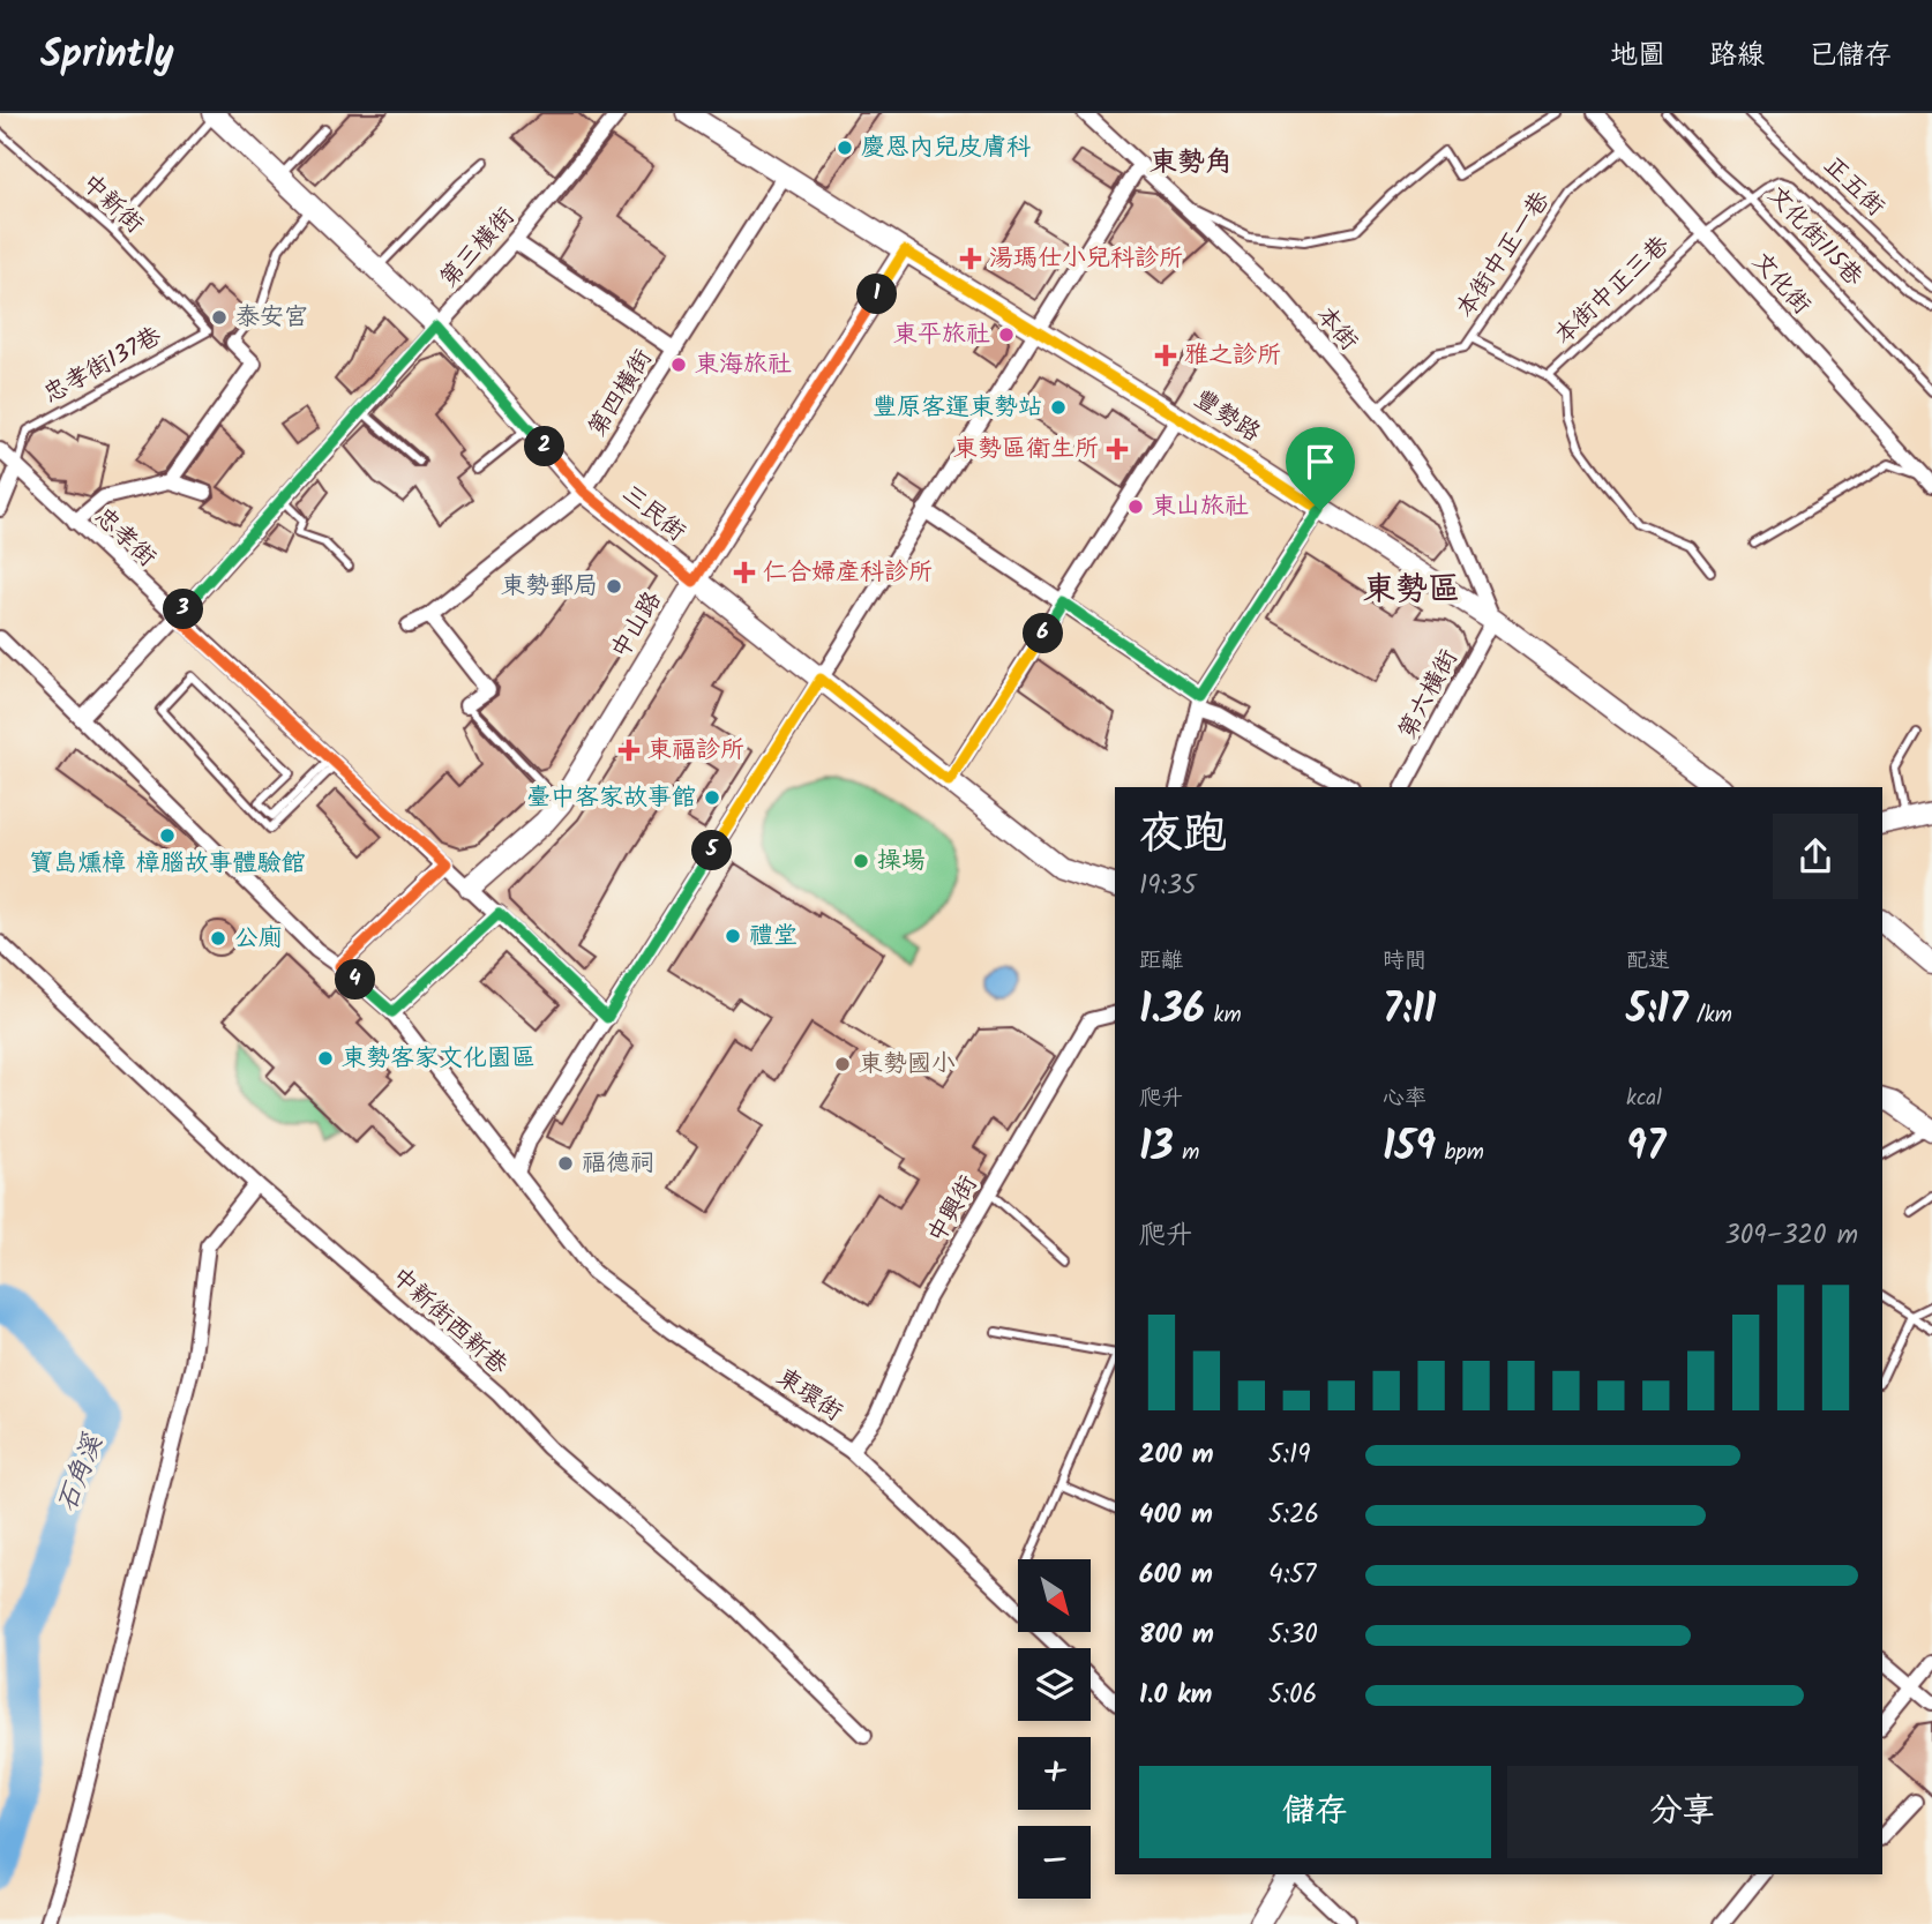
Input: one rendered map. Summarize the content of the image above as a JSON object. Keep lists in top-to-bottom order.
{
  "streets": {
    "street": [
      "第三橫街",
      "文化街",
      "本街",
      "第四橫街",
      "豐勢路",
      "三民街",
      "忠孝街",
      "中山路",
      "第六橫街",
      "中興街",
      "中新街西新巷",
      "東環街"
    ],
    "lane": [
      "正五街",
      "中新街",
      "文化街115巷",
      "本街中正一巷",
      "本街中正三巷",
      "忠孝街137巷"
    ]
  },
  "crossings": [
    ["中新街", "忠孝街137巷"],
    ["文化街115巷", "本街中正三巷"],
    ["第三橫街", "三民街"],
    ["第三橫街", "忠孝街"],
    ["第三橫街", "東環街"],
    ["本街中正一巷", "文化街"],
    ["本街中正一巷", "本街中正三巷"],
    ["本街中正一巷", "本街"],
    ["文化街", "本街中正三巷"],
    ["本街", "豐勢路"],
    ["本街", "第六橫街"],
    ["忠孝街137巷", "忠孝街"],
    ["第四橫街", "豐勢路"],
    ["第四橫街", "三民街"],
    ["豐勢路", "中山路"],
    ["豐勢路", "第六橫街"],
    ["三民街", "中山路"],
    ["忠孝街", "中山路"],
    ["中興街", "東環街"]
  ],
  "districts": ["東勢角", "東勢區"],
  "water": ["石角溪"],
  "places": {
    "other": [
      "慶恩內兒皮膚科",
      "泰安宮",
      "東平旅社",
      "東海旅社",
      "豐原客運東勢站",
      "東山旅社",
      "東勢郵局",
      "臺中客家故事館",
      "寶島燻樟 樟腦故事體驗館",
      "操場",
      "禮堂",
      "公廁",
      "東勢客家文化園區",
      "東勢國小",
      "福德祠"
    ],
    "health": [
      "湯瑪仕小兒科診所",
      "雅之診所",
      "東勢區衛生所",
      "仁合婦產科診所",
      "東福診所"
    ]
  },
  "north": "bottom right",
  "page": {
    "header": "Sprintly",
    "nav": ["地圖", "路線", "已儲存"],
    "pins": [
      "1",
      "2",
      "3",
      "6",
      "5",
      "4"
    ],
    "heading": ["夜跑", "19:35"],
    "stats": [
      ["距離", "1.36 km"],
      ["時間", "7:11"],
      ["配速", "5:17 /km"],
      ["爬升", "13 m"],
      ["心率", "159 bpm"],
      ["kcal", "97"]
    ],
    "chart": ["爬升", "309–320 m"],
    "list": [
      {
        "name": "200 m",
        "note": "5:19"
      },
      {
        "name": "400 m",
        "note": "5:26"
      },
      {
        "name": "600 m",
        "note": "4:57"
      },
      {
        "name": "800 m",
        "note": "5:30"
      },
      {
        "name": "1.0 km",
        "note": "5:06"
      }
    ],
    "map_buttons": ["+", "−"],
    "buttons": ["儲存", "分享"]
  }
}
